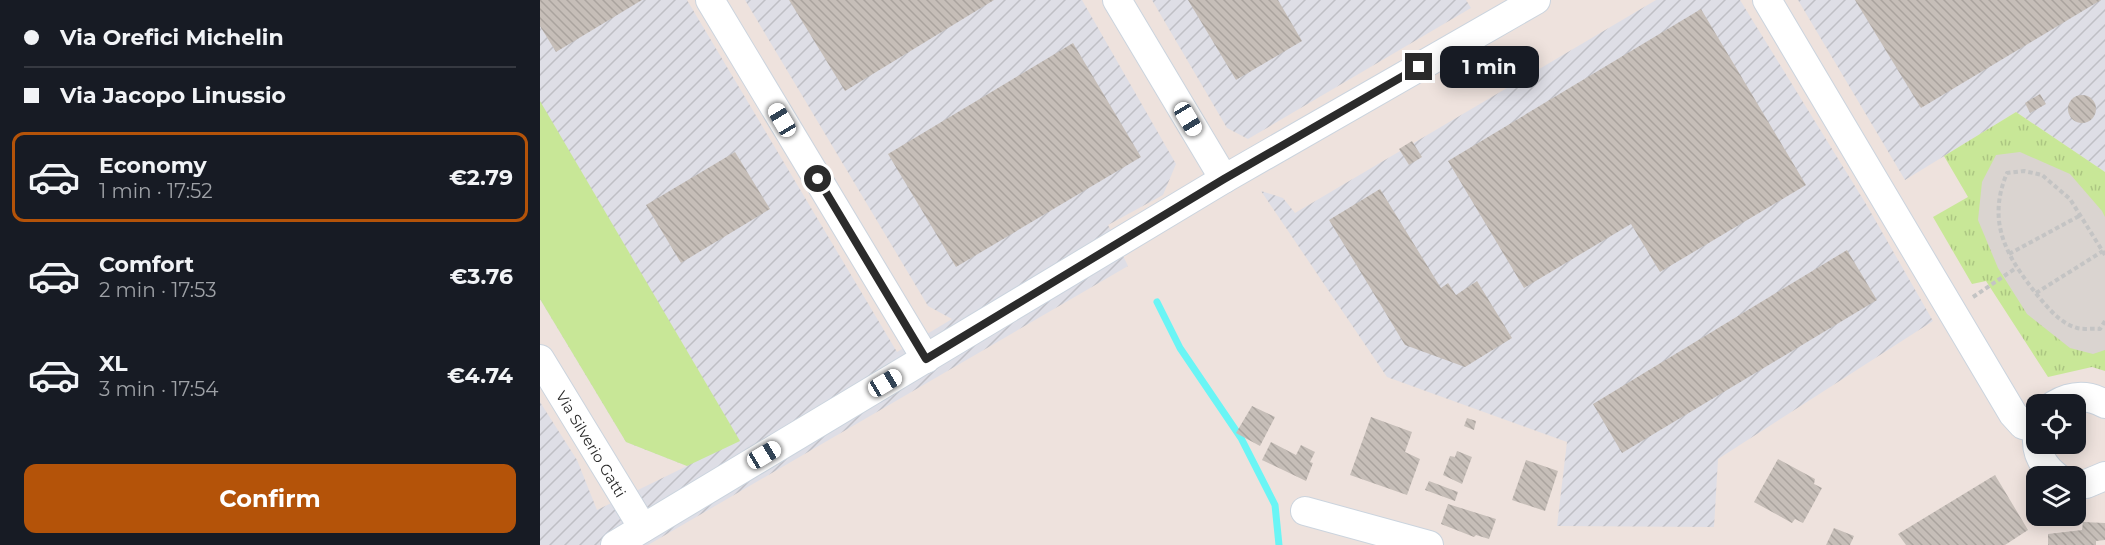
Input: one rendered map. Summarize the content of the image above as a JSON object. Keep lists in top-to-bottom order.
{
  "streets": {
    "street": ["Via Silverio Gatti"]
  },
  "page": {
    "banner": ["Via Orefici Michelin", "Via Jacopo Linussio"],
    "bubble": "1 min",
    "list": [
      {
        "name": "Economy",
        "note": "1 min · 17:52",
        "value": "€2.79"
      },
      {
        "name": "Comfort",
        "note": "2 min · 17:53",
        "value": "€3.76"
      },
      {
        "name": "XL",
        "note": "3 min · 17:54",
        "value": "€4.74"
      }
    ],
    "buttons": "Confirm"
  }
}
